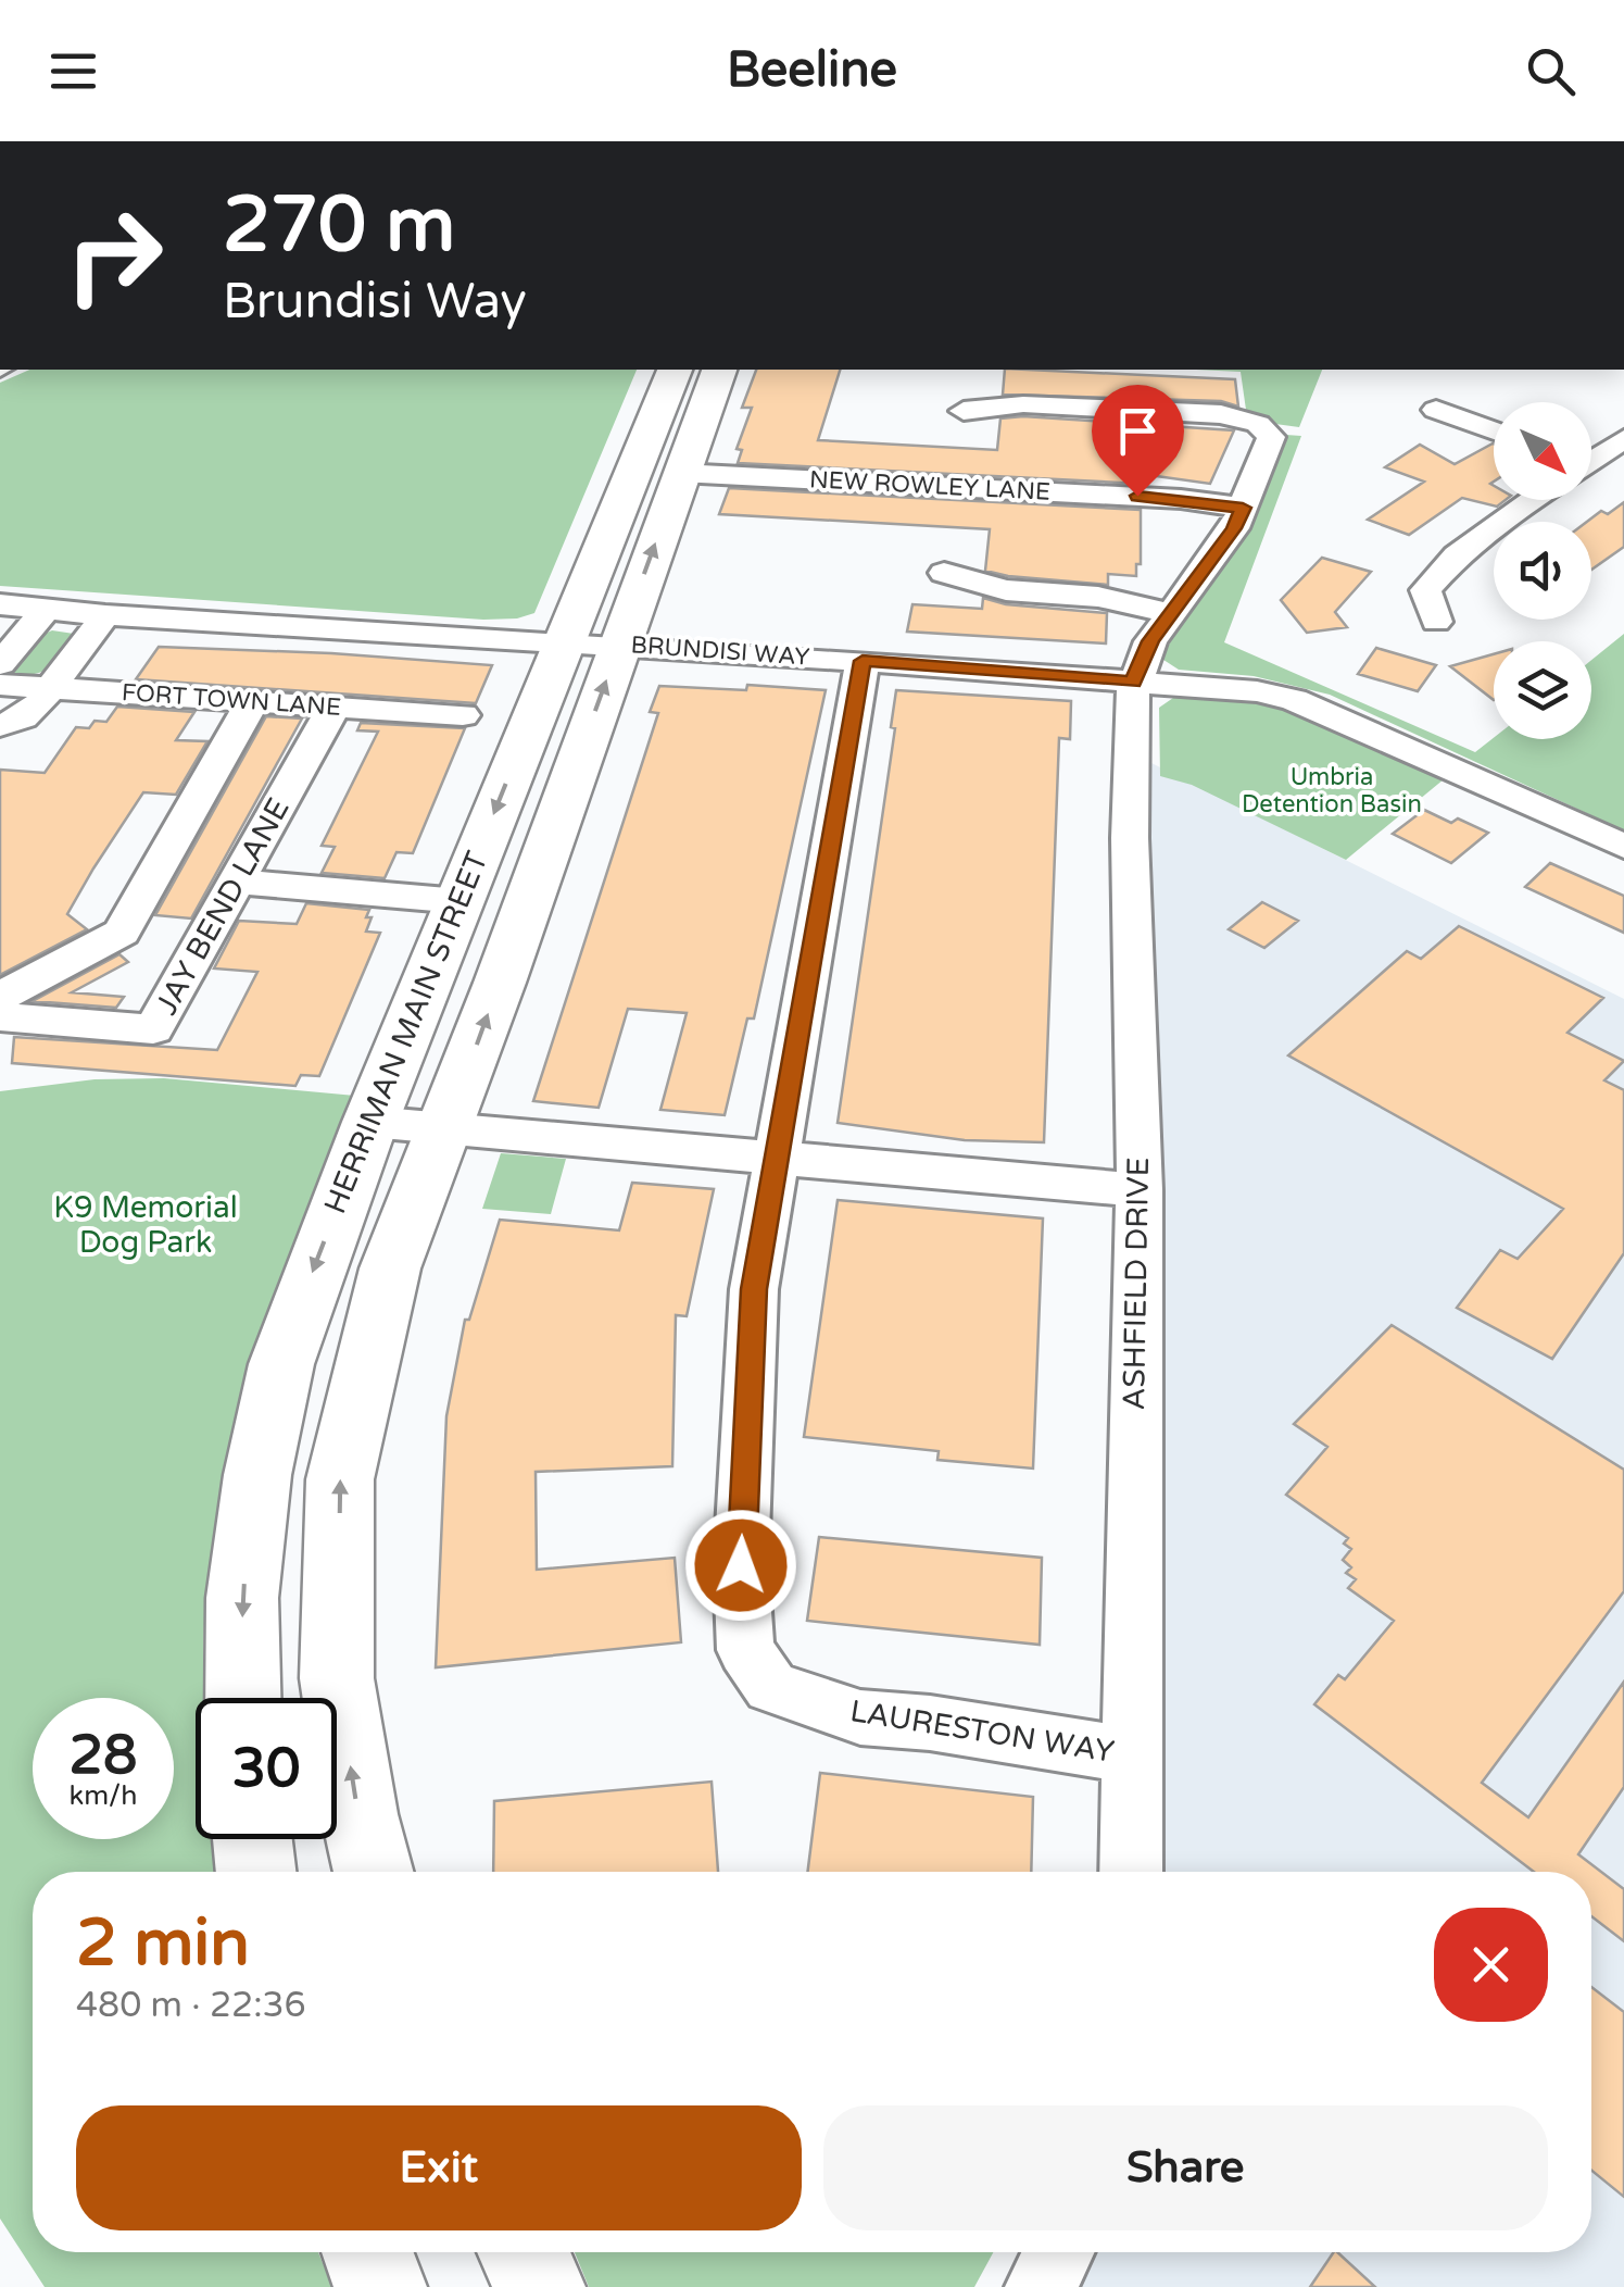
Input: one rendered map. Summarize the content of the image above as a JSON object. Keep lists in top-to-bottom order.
{
  "streets": {
    "main road": ["HERRIMAN MAIN STREET"],
    "street": [
      "NEW ROWLEY LANE",
      "BRUNDISI WAY",
      "FORT TOWN LANE",
      "JAY BEND LANE",
      "ASHFIELD DRIVE",
      "LAURESTON WAY"
    ]
  },
  "crossings": [
    ["NEW ROWLEY LANE", "HERRIMAN MAIN STREET"],
    ["BRUNDISI WAY", "HERRIMAN MAIN STREET"],
    ["BRUNDISI WAY", "ASHFIELD DRIVE"],
    ["BRUNDISI WAY", "LAURESTON WAY"],
    ["FORT TOWN LANE", "JAY BEND LANE"],
    ["ASHFIELD DRIVE", "LAURESTON WAY"]
  ],
  "parks": ["Umbria Detention Basin", "K9 Memorial Dog Park"],
  "north": "bottom right",
  "page": {
    "header": "Beeline",
    "turn": ["270 m", "Brundisi Way"],
    "speed": "28 km/h",
    "limit": "30",
    "heading": ["2 min", "480 m · 22:36"],
    "buttons": ["Exit", "Share"]
  }
}
